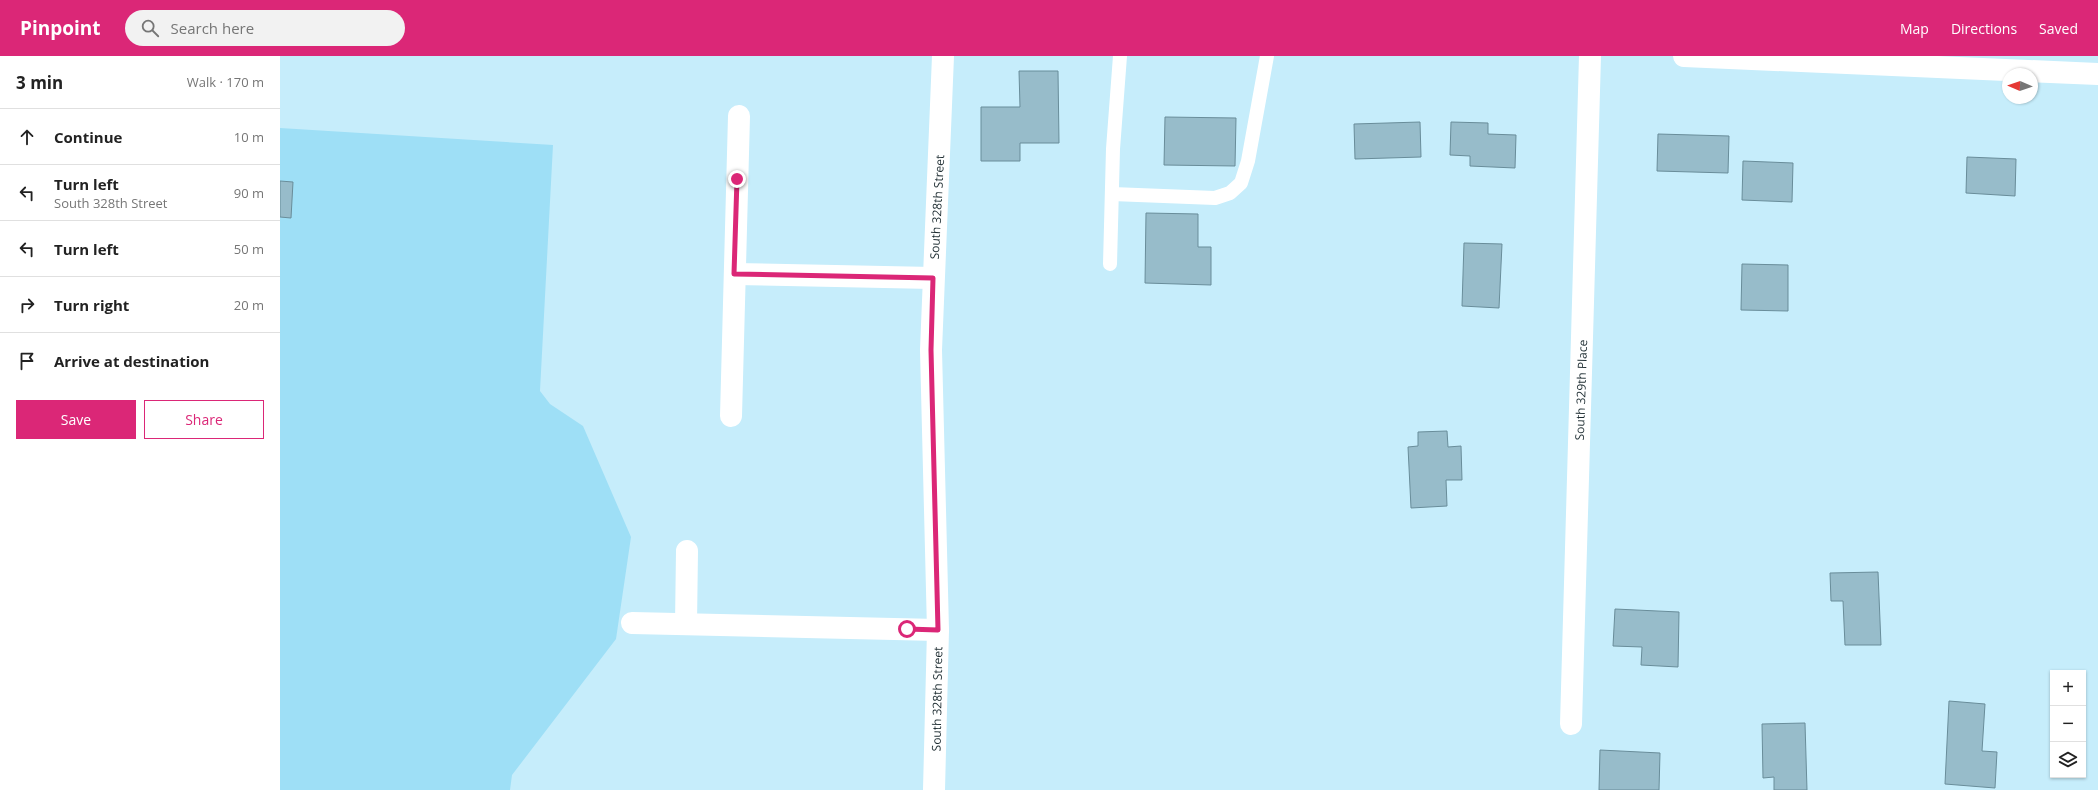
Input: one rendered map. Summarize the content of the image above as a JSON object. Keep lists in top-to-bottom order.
{
  "streets": {
    "street": ["South 328th Street", "South 329th Place"]
  },
  "north": "left",
  "page": {
    "header": "Pinpoint",
    "search": "Search here",
    "nav": ["Map", "Directions", "Saved"],
    "heading": ["3 min", "Walk · 170 m"],
    "list": [
      ["Continue", "10 m"],
      ["Turn left", "South 328th Street", "90 m"],
      ["Turn left", "50 m"],
      ["Turn right", "20 m"],
      "Arrive at destination"
    ],
    "buttons": ["Save", "Share"],
    "map_buttons": ["+", "−"]
  }
}
